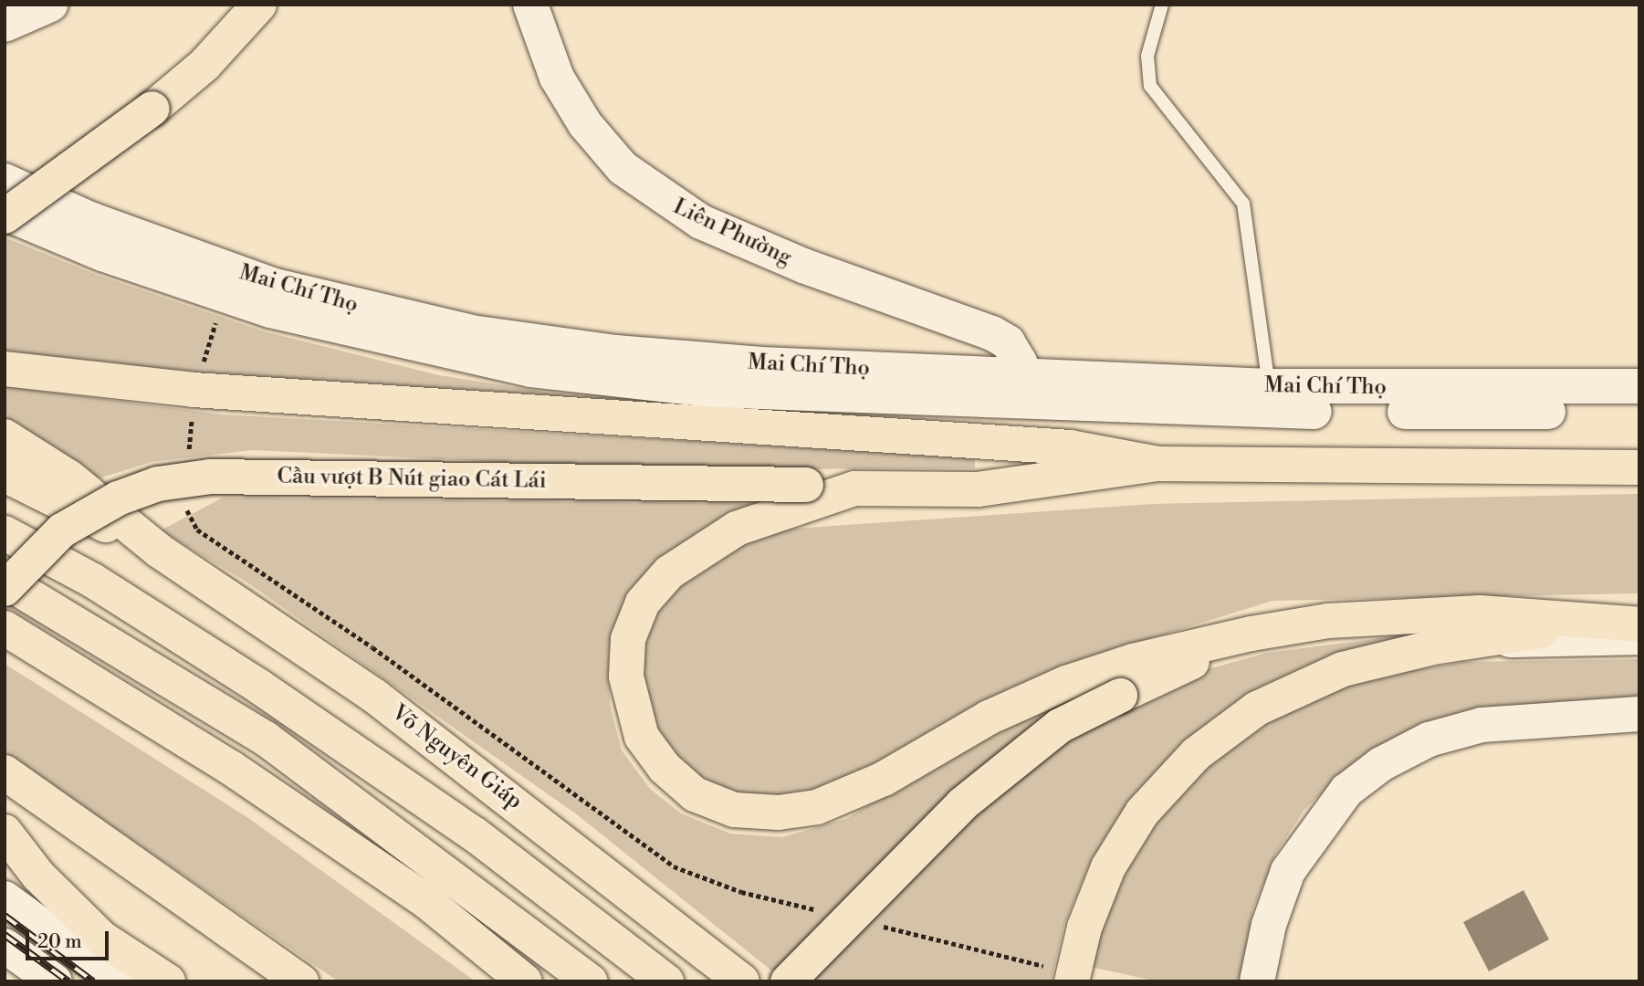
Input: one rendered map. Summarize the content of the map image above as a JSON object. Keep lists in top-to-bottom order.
{
  "streets": {
    "highway": ["Cầu vượt B Nút giao Cát Lái", "Võ Nguyên Giáp"],
    "main road": ["Liên Phường", "Mai Chí Thọ"]
  },
  "crossings": [
    ["Liên Phường", "Mai Chí Thọ"]
  ],
  "scale_bar": "20 m"
}
